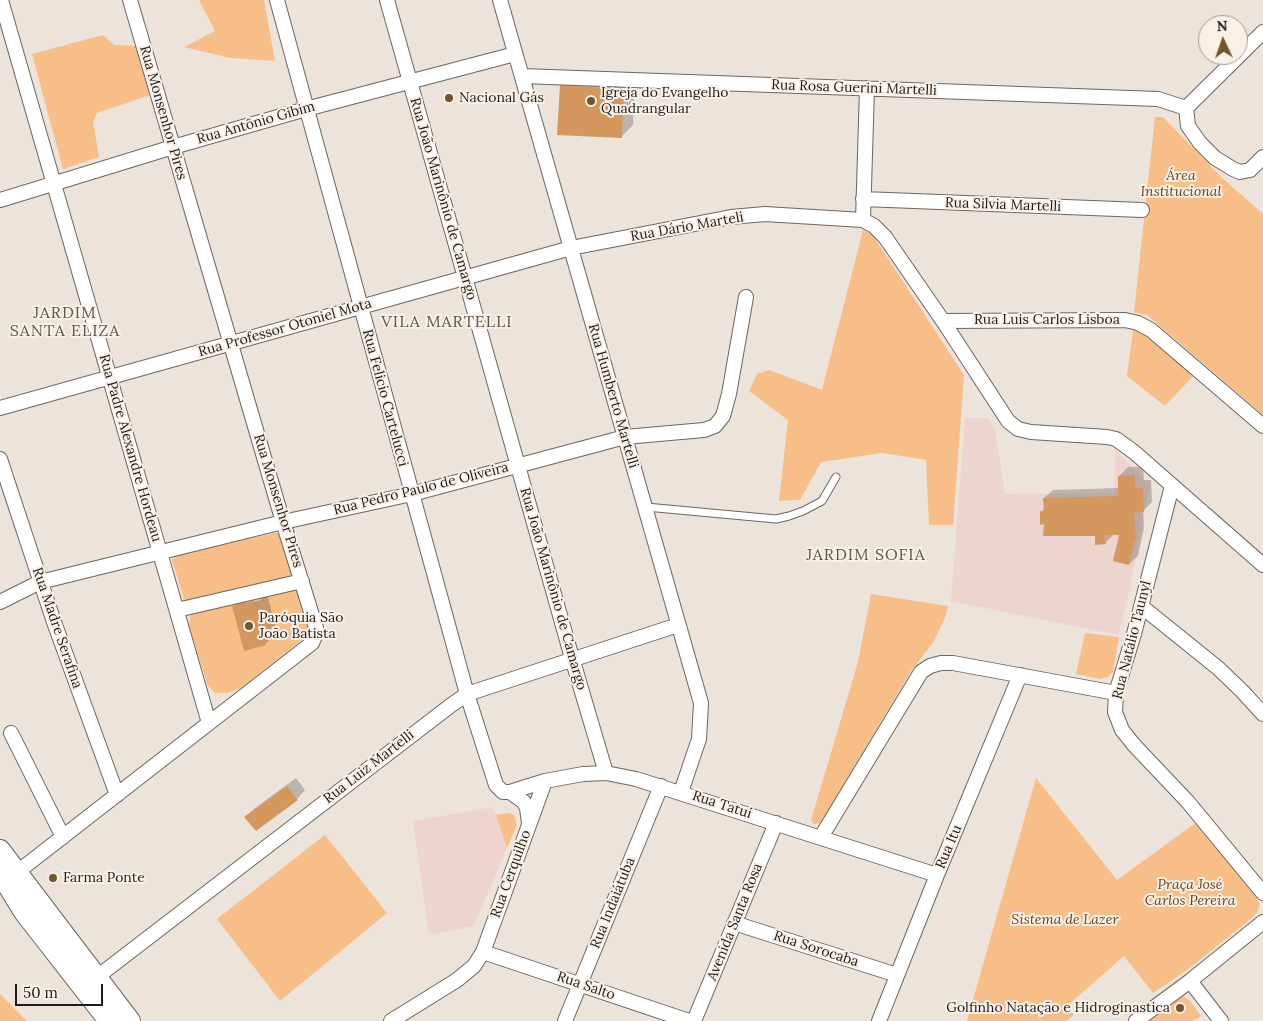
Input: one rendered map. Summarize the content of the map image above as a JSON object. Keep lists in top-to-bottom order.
{
  "streets": {
    "street": [
      "Rua Rosa Guerini Martelli",
      "Rua Monsenhor Pires",
      "Rua Antônio Gibim",
      "Rua João Marinônio de Camargo",
      "Rua Silvia Martelli",
      "Rua Dário Marteli",
      "Rua Luis Carlos Lisboa",
      "Rua Professor Otoniel Mota",
      "Rua Humberto Martelli",
      "Rua Felicio Cartelucci",
      "Rua Padre Alexandre Hordeau",
      "Rua Pedro Paulo de Oliveira",
      "Rua Madre Serafina",
      "Rua Natálio Taunyl",
      "Rua Luiz Martelli",
      "Rua Tatuí",
      "Rua Itu",
      "Rua Cerquilho",
      "Rua Indaiátuba",
      "Avenida Santa Rosa",
      "Rua Sorocaba",
      "Rua Salto"
    ]
  },
  "crossings": [
    ["Rua Rosa Guerini Martelli", "Rua Humberto Martelli"],
    ["Rua Monsenhor Pires", "Rua Antônio Gibim"],
    ["Rua Monsenhor Pires", "Rua Professor Otoniel Mota"],
    ["Rua Monsenhor Pires", "Rua Padre Alexandre Hordeau"],
    ["Rua Monsenhor Pires", "Rua Pedro Paulo de Oliveira"],
    ["Rua Monsenhor Pires", "Rua Madre Serafina"],
    ["Rua Antônio Gibim", "Rua João Marinônio de Camargo"],
    ["Rua Antônio Gibim", "Rua Humberto Martelli"],
    ["Rua Antônio Gibim", "Rua Felicio Cartelucci"],
    ["Rua Antônio Gibim", "Rua Padre Alexandre Hordeau"],
    ["Rua João Marinônio de Camargo", "Rua Professor Otoniel Mota"],
    ["Rua João Marinônio de Camargo", "Rua Pedro Paulo de Oliveira"],
    ["Rua João Marinônio de Camargo", "Rua Luiz Martelli"],
    ["Rua João Marinônio de Camargo", "Rua Tatuí"],
    ["Rua Dário Marteli", "Rua Professor Otoniel Mota"],
    ["Rua Dário Marteli", "Rua Humberto Martelli"],
    ["Rua Professor Otoniel Mota", "Rua Humberto Martelli"],
    ["Rua Professor Otoniel Mota", "Rua Felicio Cartelucci"],
    ["Rua Professor Otoniel Mota", "Rua Padre Alexandre Hordeau"],
    ["Rua Humberto Martelli", "Rua Pedro Paulo de Oliveira"],
    ["Rua Humberto Martelli", "Rua Luiz Martelli"],
    ["Rua Humberto Martelli", "Rua Tatuí"],
    ["Rua Felicio Cartelucci", "Rua Pedro Paulo de Oliveira"],
    ["Rua Felicio Cartelucci", "Rua Luiz Martelli"],
    ["Rua Felicio Cartelucci", "Rua Tatuí"],
    ["Rua Felicio Cartelucci", "Rua Cerquilho"],
    ["Rua Padre Alexandre Hordeau", "Rua Pedro Paulo de Oliveira"],
    ["Rua Pedro Paulo de Oliveira", "Rua Madre Serafina"],
    ["Rua Tatuí", "Rua Itu"],
    ["Rua Tatuí", "Rua Cerquilho"],
    ["Rua Tatuí", "Rua Indaiátuba"],
    ["Rua Tatuí", "Avenida Santa Rosa"],
    ["Rua Itu", "Rua Sorocaba"],
    ["Rua Cerquilho", "Rua Salto"],
    ["Rua Indaiátuba", "Rua Salto"],
    ["Avenida Santa Rosa", "Rua Sorocaba"]
  ],
  "districts": ["JARDIM SANTA ELIZA", "VILA MARTELLI", "JARDIM SOFIA"],
  "parks": ["Área Institucional", "Praça José Carlos Pereira", "Sistema de Lazer"],
  "places": [
    "Nacional Gás",
    "Igreja do Evangelho Quadrangular",
    "Paróquia São João Batista",
    "Farma Ponte",
    "Golfinho Natação e Hidroginastica"
  ],
  "scale_bar": "50 m",
  "north": "top"
}
